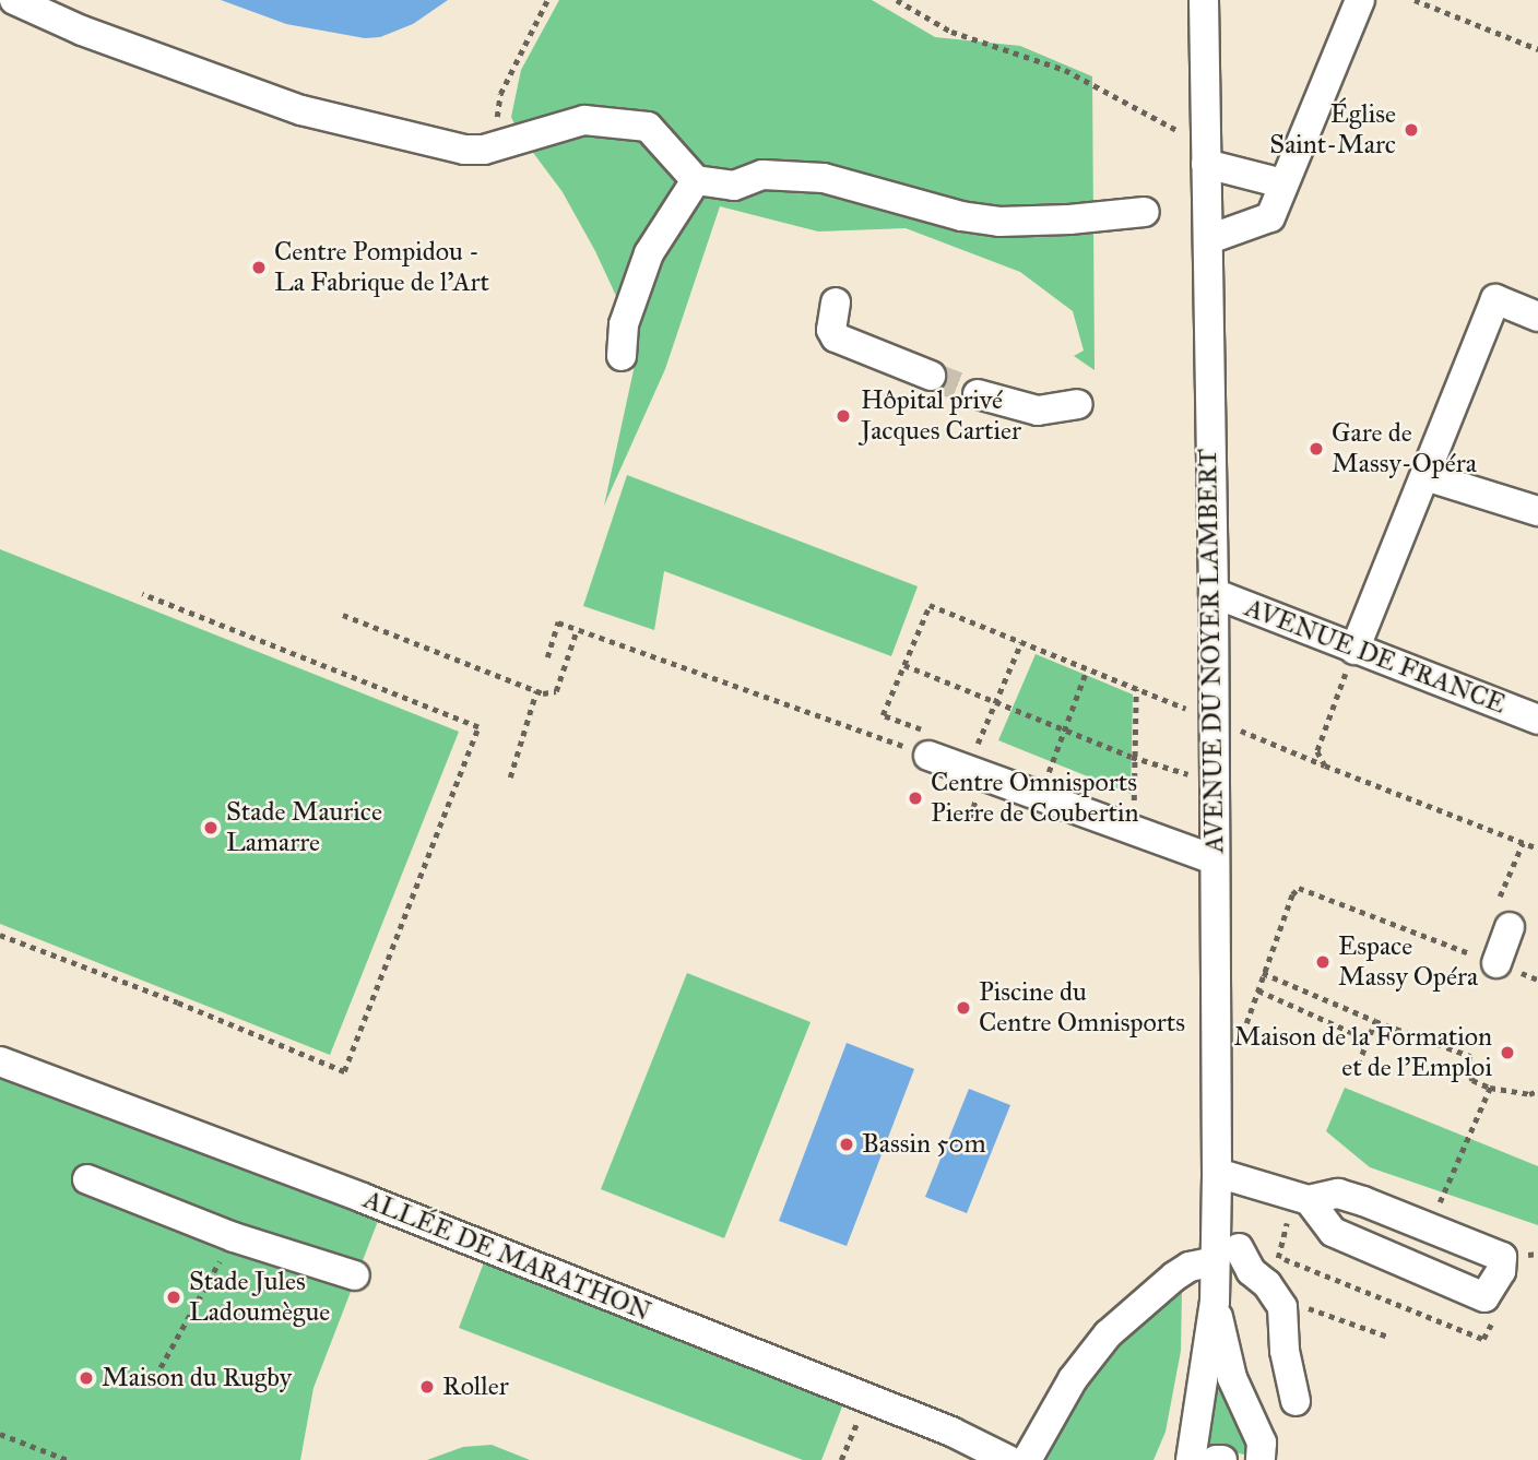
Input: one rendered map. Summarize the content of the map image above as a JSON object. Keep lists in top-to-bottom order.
{
  "streets": {
    "street": ["AVENUE DU NOYER LAMBERT", "AVENUE DE FRANCE", "ALLÉE DE MARATHON"]
  },
  "crossings": [
    ["AVENUE DU NOYER LAMBERT", "AVENUE DE FRANCE"]
  ],
  "places": [
    "Église Saint-Marc",
    "Centre Pompidou - La Fabrique de l'Art",
    "Hôpital privé Jacques Cartier",
    "Gare de Massy-Opéra",
    "Centre Omnisports Pierre de Coubertin",
    "Stade Maurice Lamarre",
    "Espace Massy Opéra",
    "Piscine du Centre Omnisports",
    "Maison de la Formation et de l'Emploi",
    "Bassin 50m",
    "Stade Jules Ladoumègue",
    "Maison du Rugby",
    "Roller"
  ]
}
